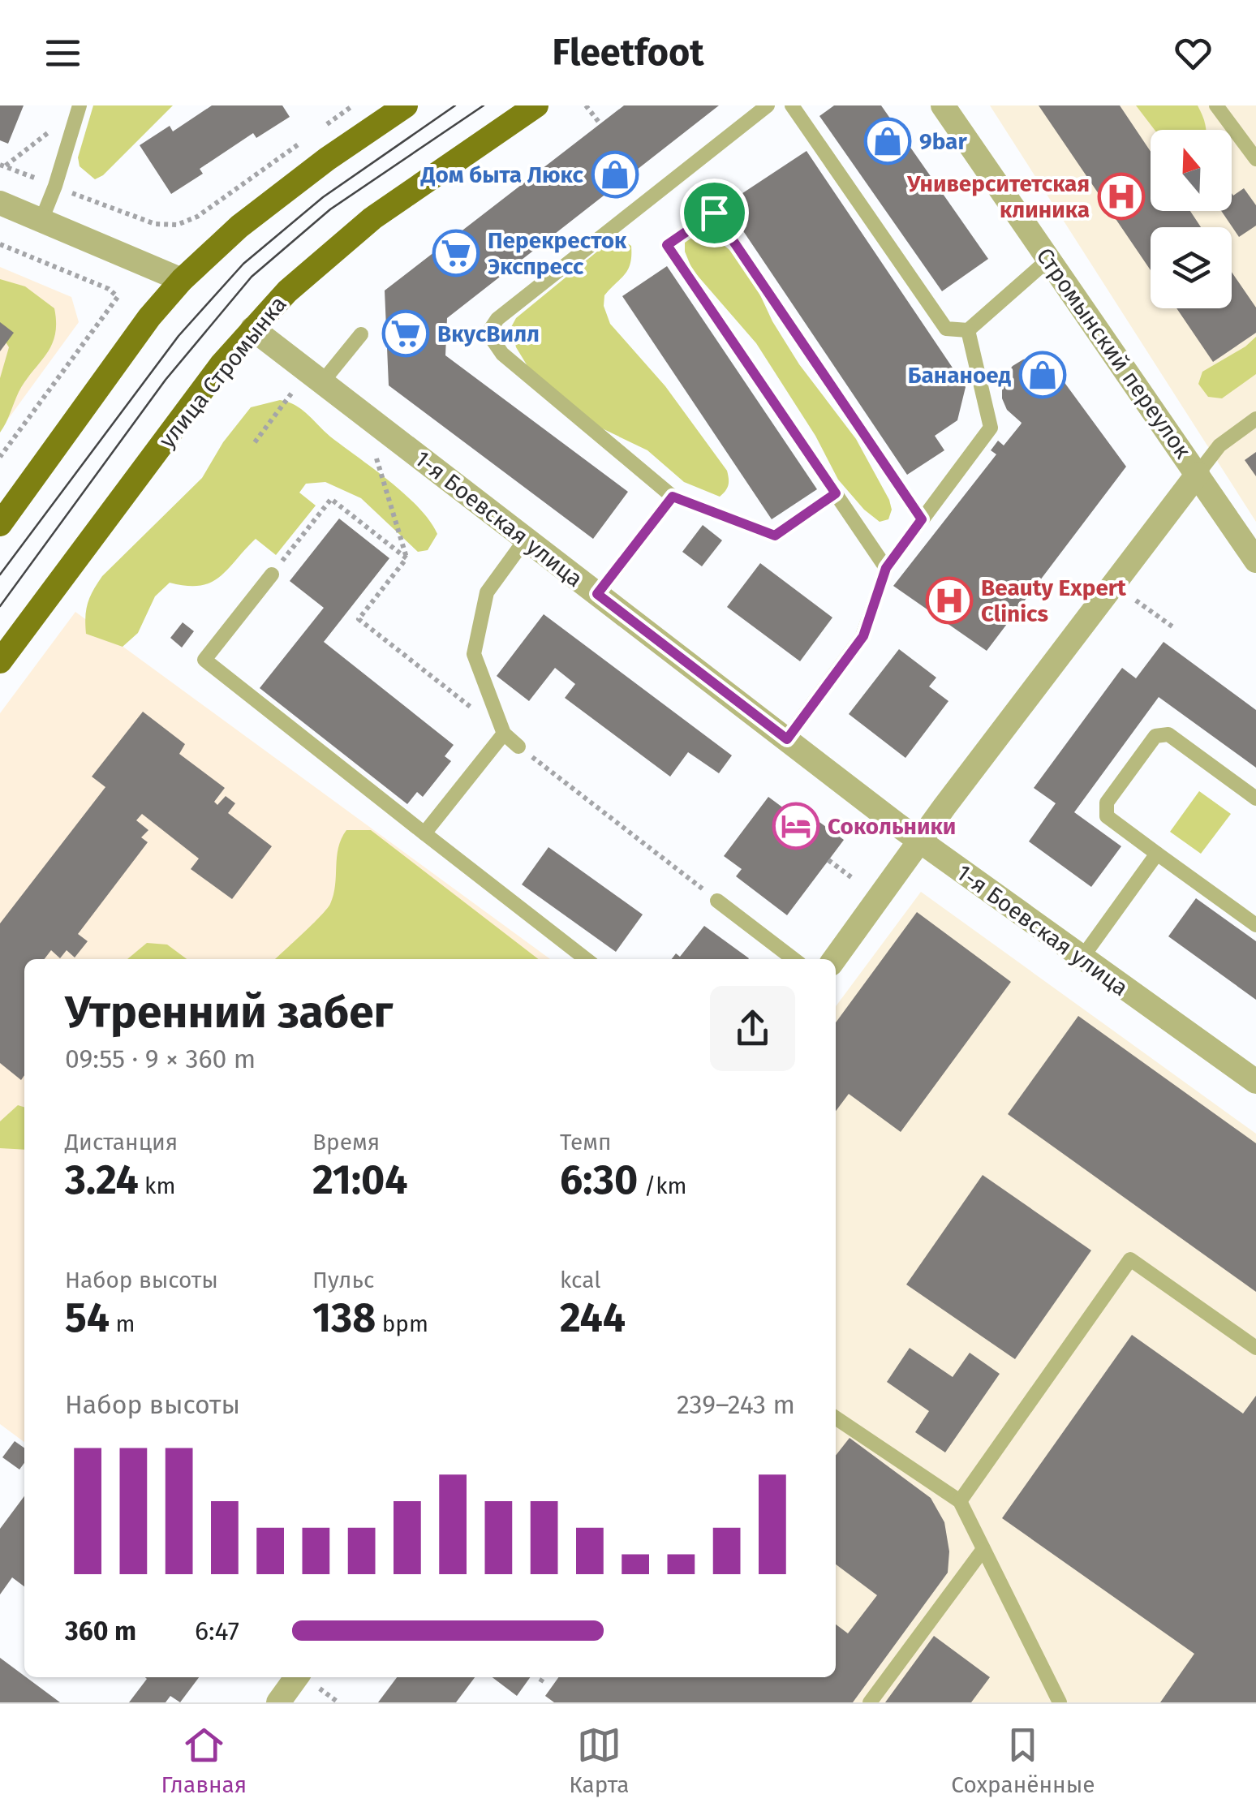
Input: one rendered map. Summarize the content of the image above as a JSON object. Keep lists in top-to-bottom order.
{
  "streets": {
    "main road": ["улица Стромынка"],
    "street": ["Стромынский переулок", "1-я Боевская улица"]
  },
  "crossings": [
    ["улица Стромынка", "1-я Боевская улица"]
  ],
  "places": {
    "shop": ["9bar", "Дом быта Люкс", "Бананоед"],
    "hospital": ["Университетская клиника", "Beauty Expert Clinics"],
    "supermarket": ["Перекресток Экспресс", "ВкусВилл"],
    "hotel": ["Сокольники"]
  },
  "north": "top",
  "page": {
    "header": "Fleetfoot",
    "heading": ["Утренний забег", "09:55 · 9 × 360 m"],
    "stats": [
      ["Дистанция", "3.24 km"],
      ["Время", "21:04"],
      ["Темп", "6:30 /km"],
      ["Набор высоты", "54 m"],
      ["Пульс", "138 bpm"],
      ["kcal", "244"]
    ],
    "chart": ["Набор высоты", "239–243 m"],
    "list": [
      {
        "name": "360 m",
        "note": "6:47"
      }
    ],
    "tabs": ["Главная", "Карта", "Сохранённые"]
  }
}
